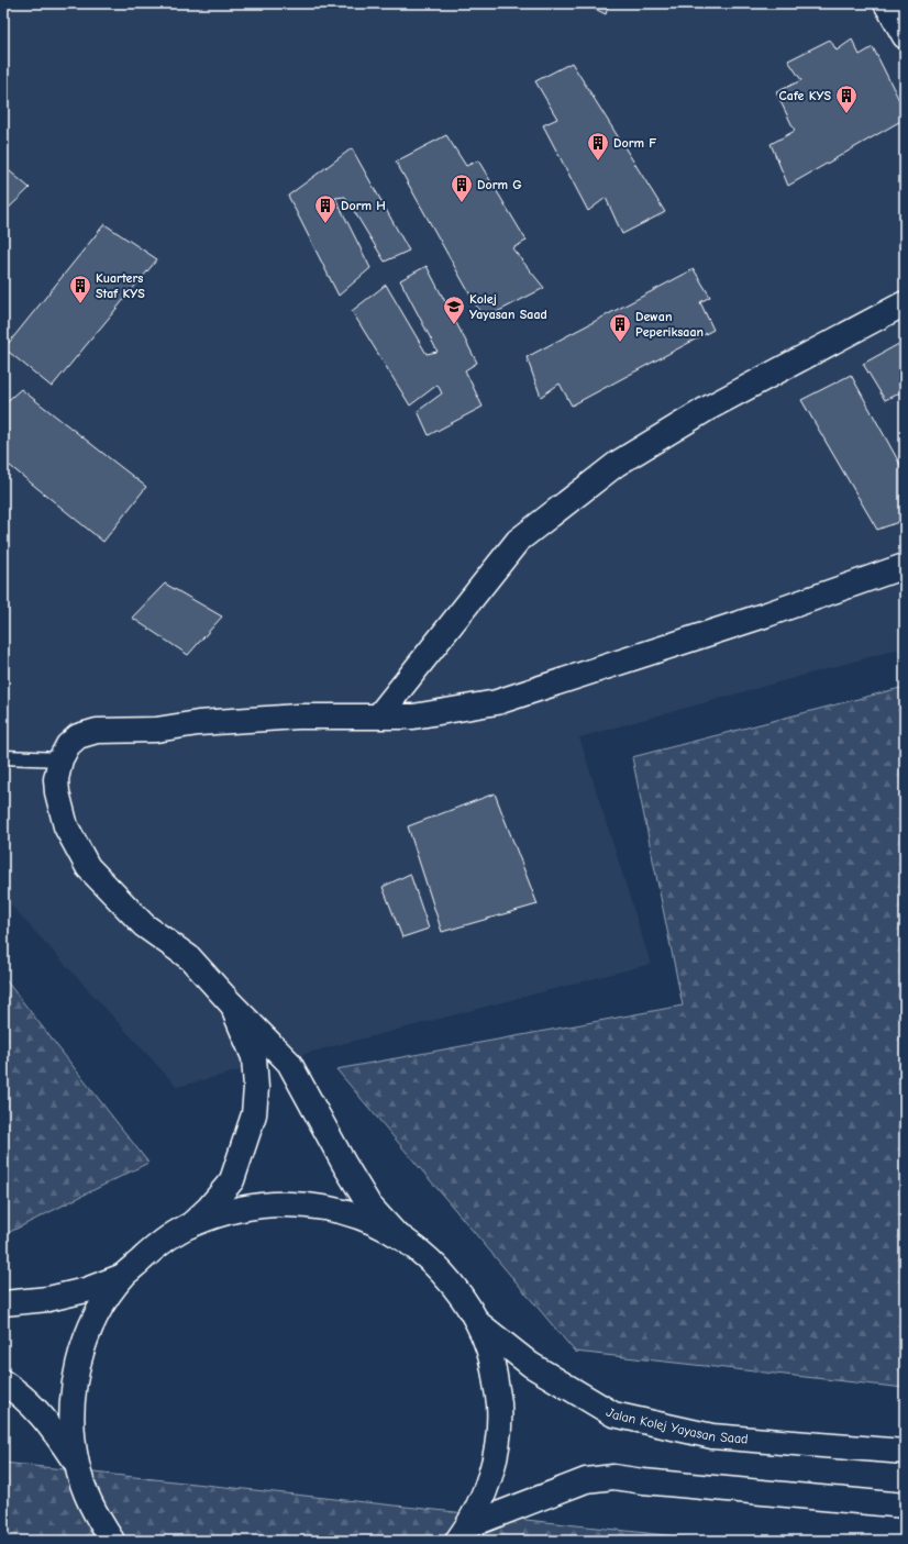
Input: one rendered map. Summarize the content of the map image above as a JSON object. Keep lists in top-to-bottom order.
{
  "streets": {
    "street": ["Jalan Kolej Yayasan Saad"]
  },
  "places": {
    "building": [
      "Cafe KYS",
      "Dorm F",
      "Dorm G",
      "Dorm H",
      "Kuarters Staf KYS",
      "Dewan Peperiksaan"
    ],
    "school or university": ["Kolej Yayasan Saad"]
  }
}
